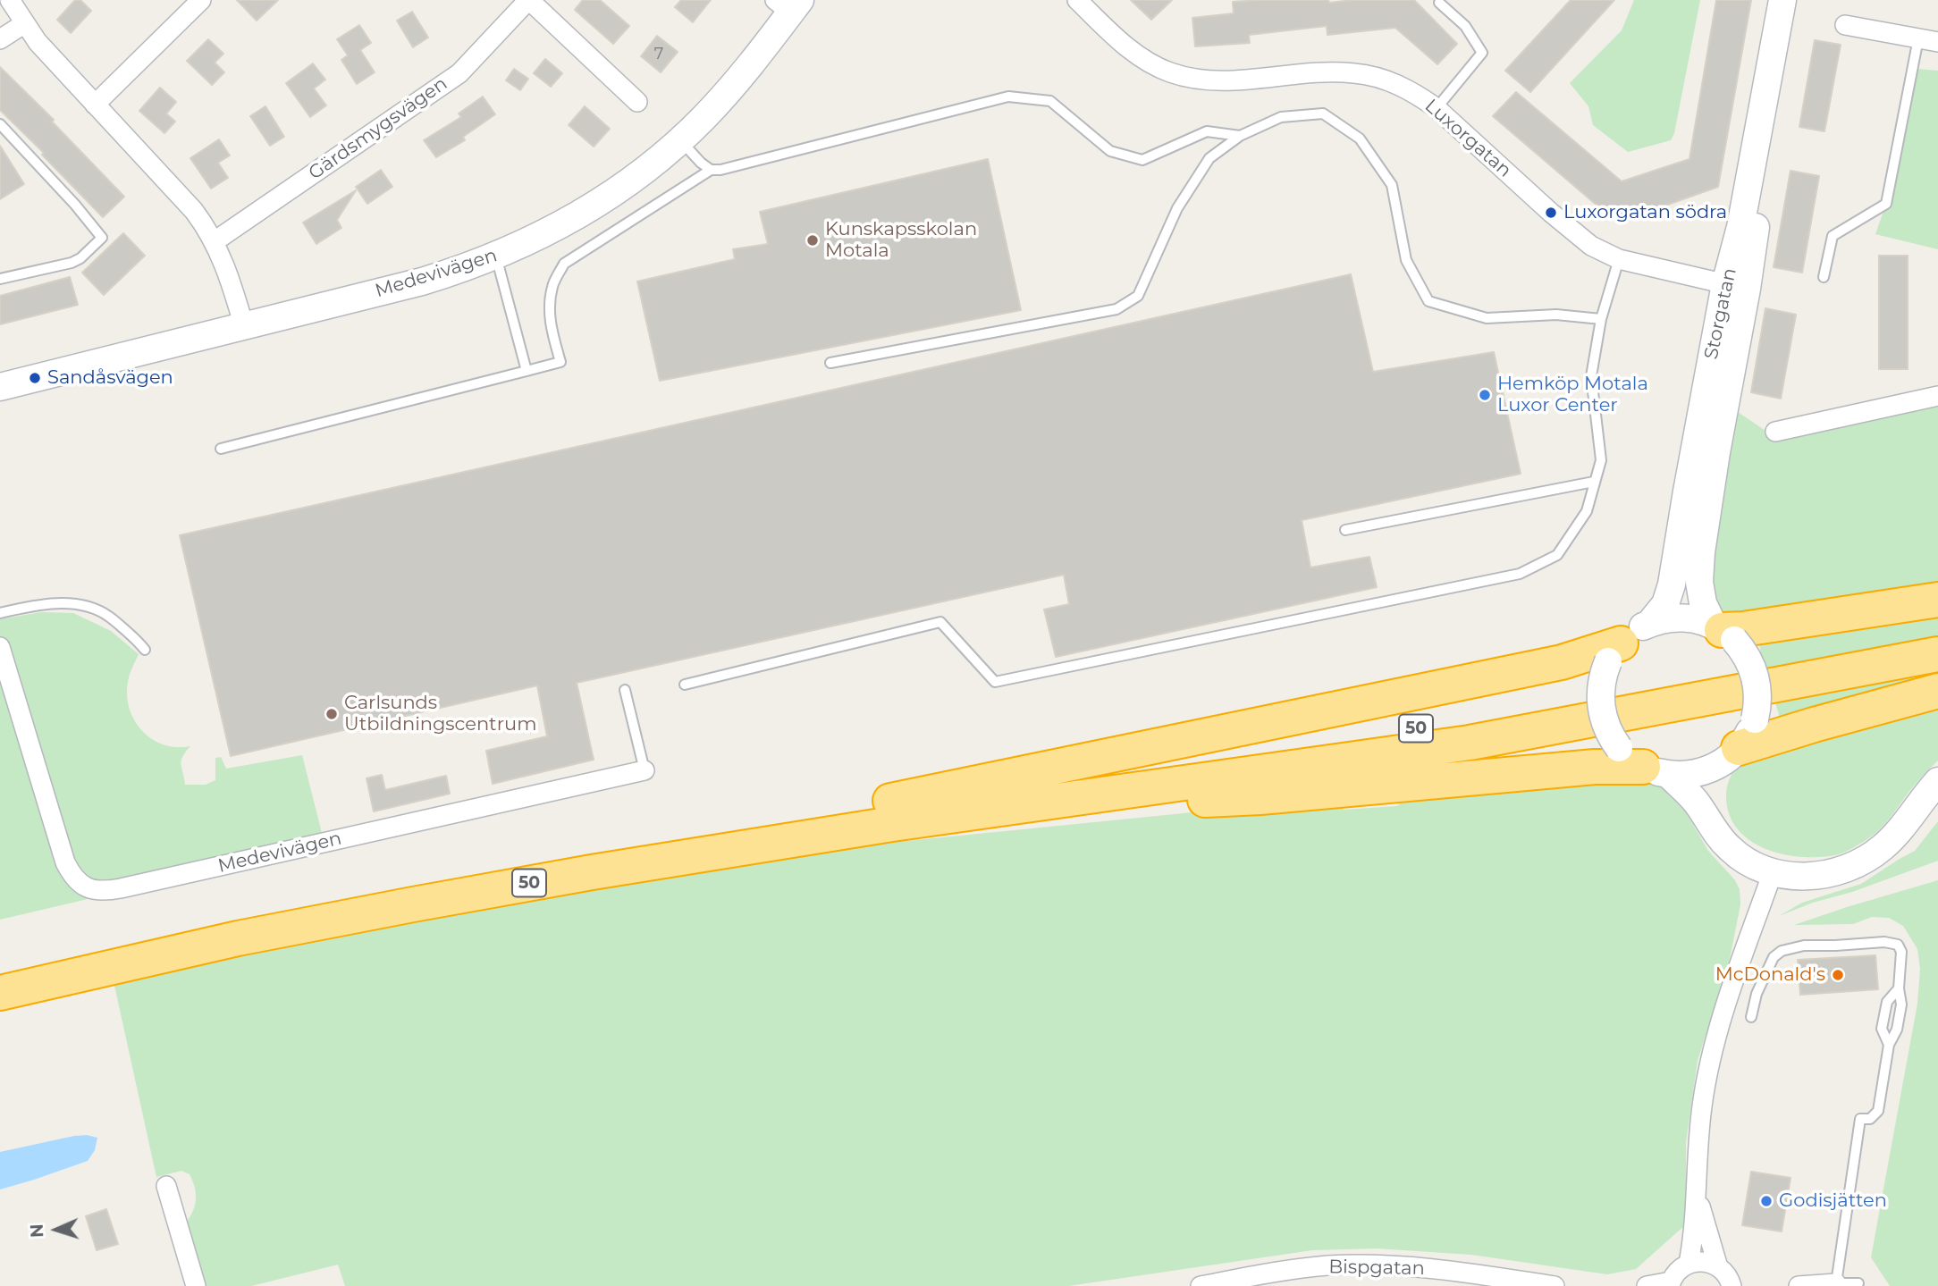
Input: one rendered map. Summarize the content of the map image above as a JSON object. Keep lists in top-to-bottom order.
{
  "streets": {
    "highway": ["50"],
    "main road": ["Medevivägen", "Storgatan"],
    "street": ["Gärdsmygsvägen", "Luxorgatan", "Bispgatan"]
  },
  "crossings": [
    ["Luxorgatan", "Storgatan"]
  ],
  "places": [
    "Luxorgatan södra",
    "Kunskapsskolan Motala",
    "Sandåsvägen",
    "Hemköp Motala Luxor Center",
    "Carlsunds Utbildningscentrum",
    "McDonald's",
    "Godisjätten"
  ],
  "house_numbers": ["7"],
  "north": "left"
}
